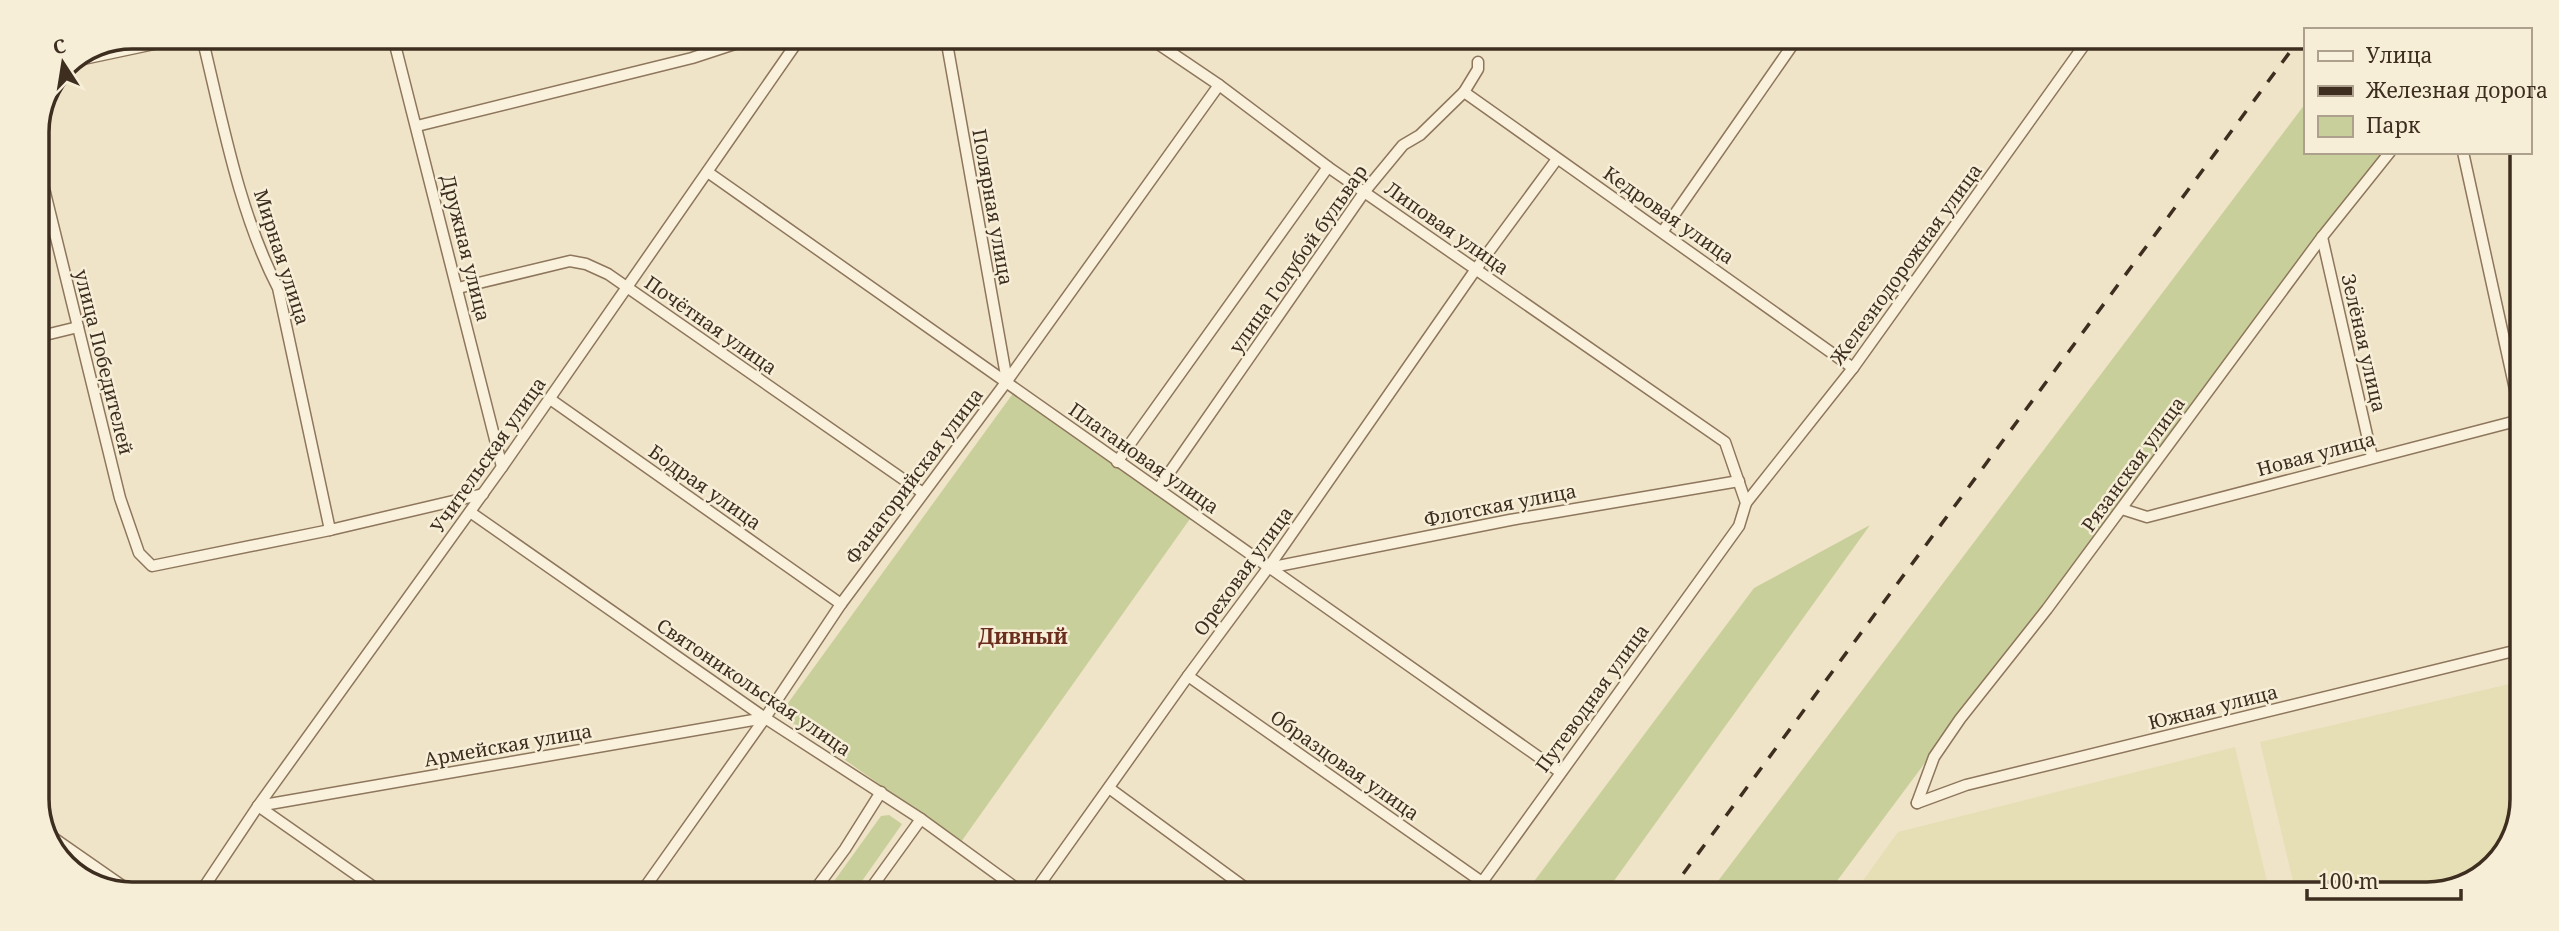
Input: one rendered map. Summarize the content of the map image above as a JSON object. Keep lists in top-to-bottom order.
{
  "streets": {
    "street": [
      "Полярная улица",
      "Кедровая улица",
      "Липовая улица",
      "Дружная улица",
      "Мирная улица",
      "улица Голубой бульвар",
      "Железнодорожная улица",
      "Почётная улица",
      "Зелёная улица",
      "улица Победителей",
      "Новая улица",
      "Учительская улица",
      "Платановая улица",
      "Рязанская улица",
      "Фанагорийская улица",
      "Бодрая улица",
      "Флотская улица",
      "Ореховая улица",
      "Святоникольская улица",
      "Путеводная улица",
      "Южная улица",
      "Армейская улица",
      "Образцовая улица"
    ]
  },
  "crossings": [
    ["Полярная улица", "Платановая улица"],
    ["Полярная улица", "Фанагорийская улица"],
    ["Кедровая улица", "улица Голубой бульвар"],
    ["Кедровая улица", "Железнодорожная улица"],
    ["Кедровая улица", "Ореховая улица"],
    ["Липовая улица", "улица Голубой бульвар"],
    ["Липовая улица", "Фанагорийская улица"],
    ["Липовая улица", "Флотская улица"],
    ["Липовая улица", "Ореховая улица"],
    ["Дружная улица", "Почётная улица"],
    ["Дружная улица", "Учительская улица"],
    ["Мирная улица", "улица Победителей"],
    ["улица Голубой бульвар", "Платановая улица"],
    ["Железнодорожная улица", "Путеводная улица"],
    ["Почётная улица", "Учительская улица"],
    ["Почётная улица", "Фанагорийская улица"],
    ["Зелёная улица", "Новая улица"],
    ["Зелёная улица", "Рязанская улица"],
    ["Новая улица", "Рязанская улица"],
    ["Учительская улица", "Платановая улица"],
    ["Учительская улица", "Бодрая улица"],
    ["Учительская улица", "Святоникольская улица"],
    ["Учительская улица", "Армейская улица"],
    ["Платановая улица", "Фанагорийская улица"],
    ["Платановая улица", "Флотская улица"],
    ["Платановая улица", "Ореховая улица"],
    ["Платановая улица", "Путеводная улица"],
    ["Рязанская улица", "Южная улица"],
    ["Фанагорийская улица", "Бодрая улица"],
    ["Фанагорийская улица", "Святоникольская улица"],
    ["Фанагорийская улица", "Армейская улица"],
    ["Флотская улица", "Ореховая улица"],
    ["Ореховая улица", "Образцовая улица"],
    ["Святоникольская улица", "Армейская улица"]
  ],
  "districts": ["Дивный"],
  "legend": ["Улица", "Железная дорога", "Парк"],
  "scale_bar": "100 m",
  "north": "top"
}
